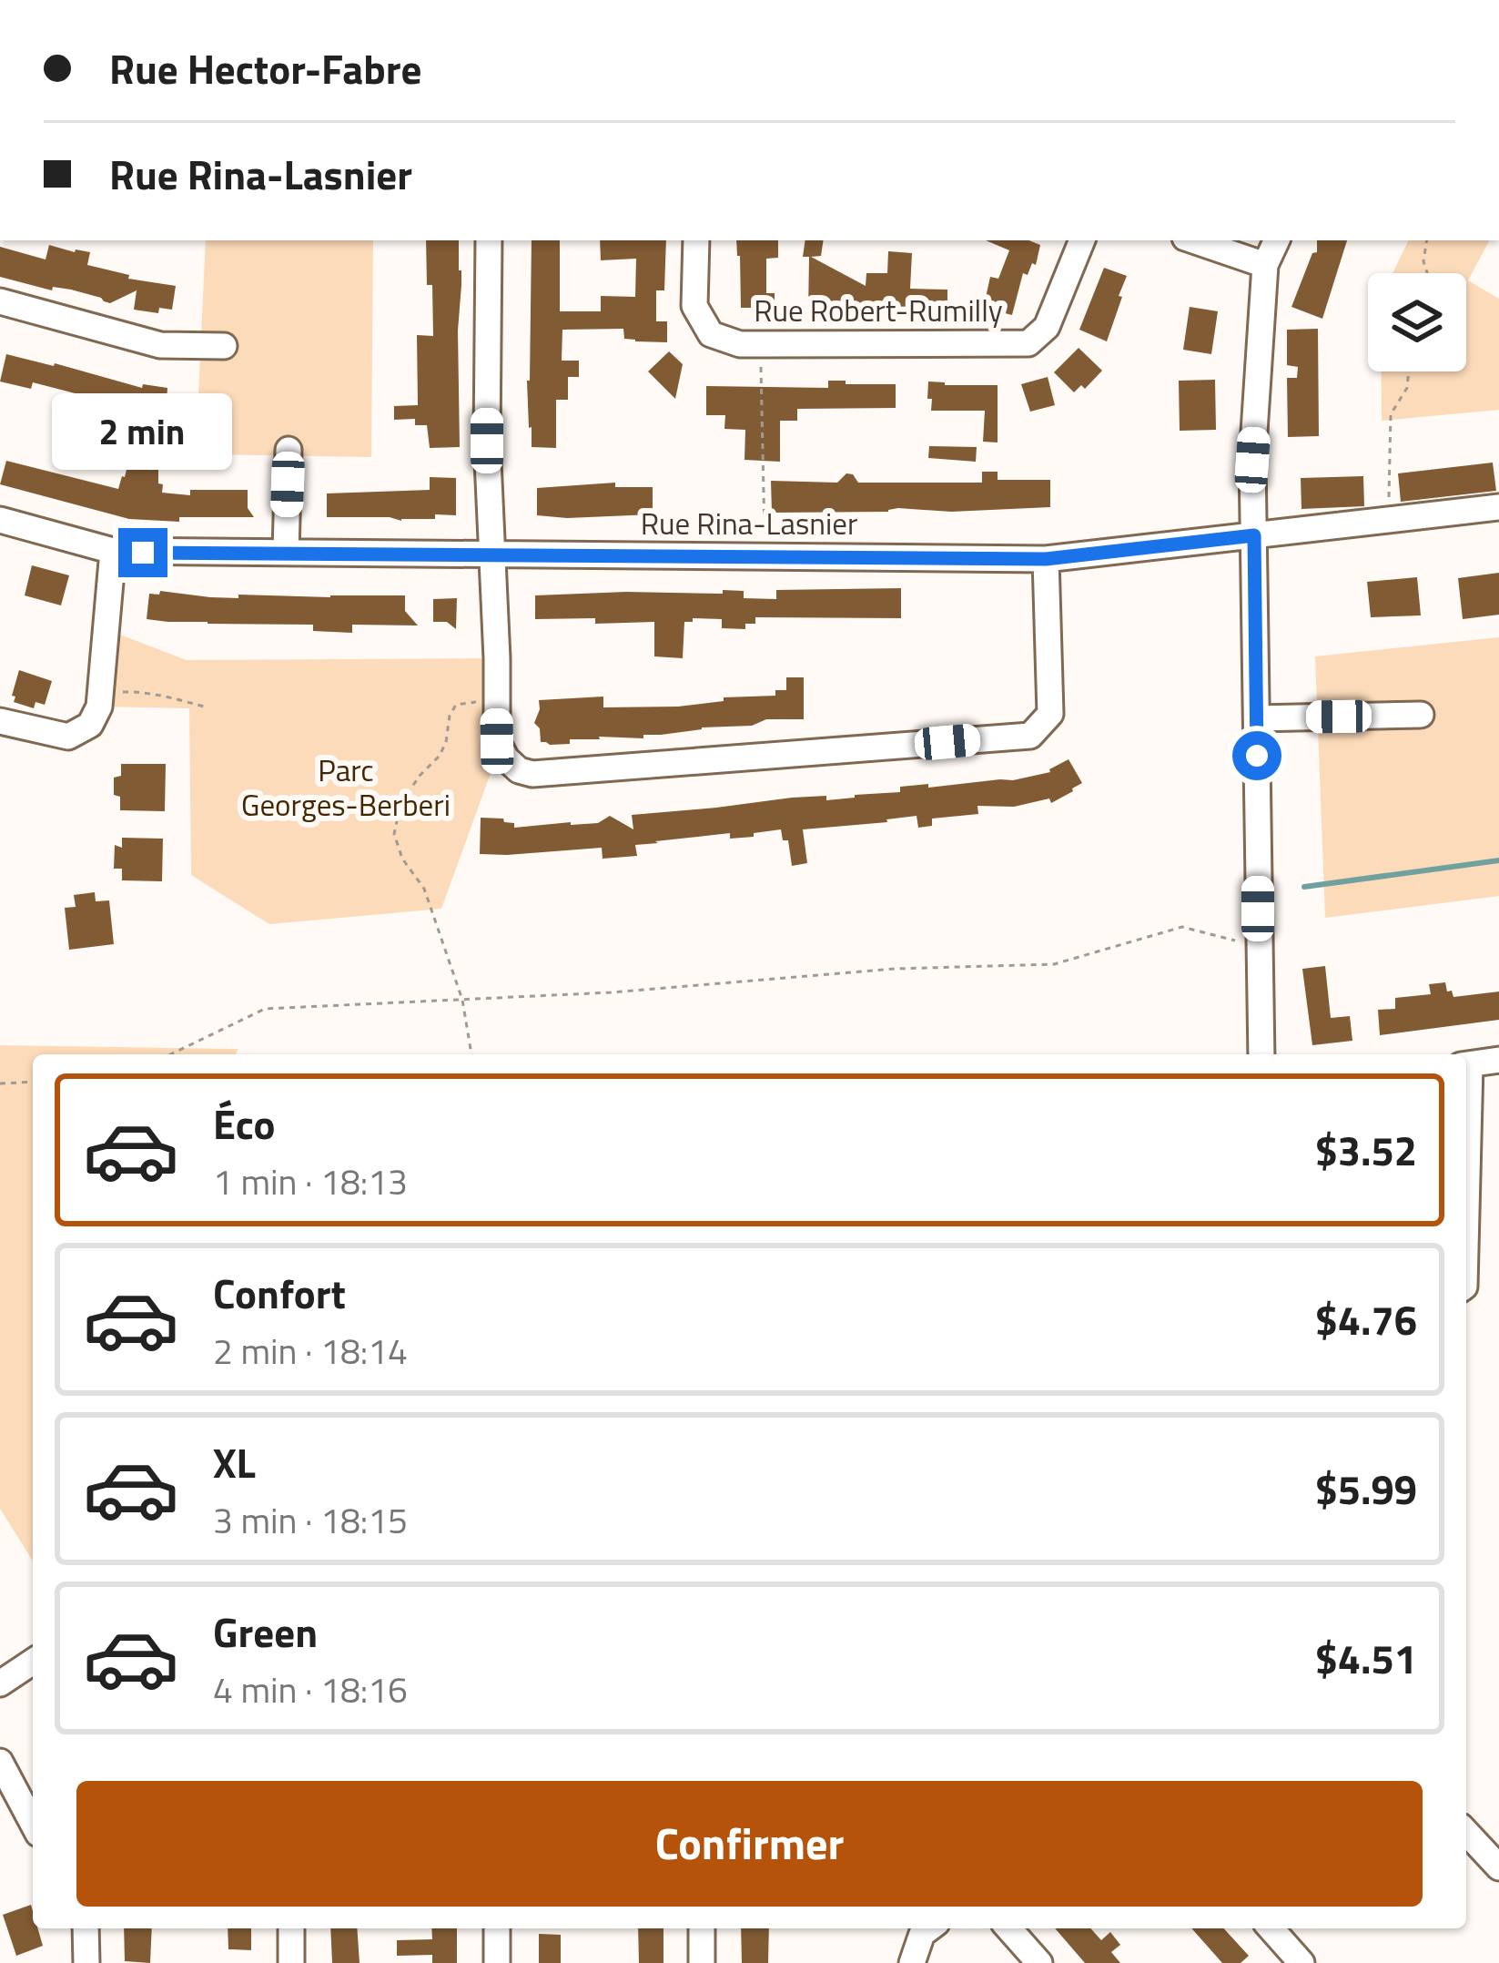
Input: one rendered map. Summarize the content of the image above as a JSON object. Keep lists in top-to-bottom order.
{
  "streets": {
    "street": ["Rue Robert-Rumilly", "Rue Rina-Lasnier"]
  },
  "parks": ["Parc Georges-Berberi"],
  "page": {
    "banner": ["Rue Hector-Fabre", "Rue Rina-Lasnier"],
    "bubble": "2 min",
    "list": [
      {
        "name": "Éco",
        "note": "1 min · 18:13",
        "value": "$3.52"
      },
      {
        "name": "Confort",
        "note": "2 min · 18:14",
        "value": "$4.76"
      },
      {
        "name": "XL",
        "note": "3 min · 18:15",
        "value": "$5.99"
      },
      {
        "name": "Green",
        "note": "4 min · 18:16",
        "value": "$4.51"
      }
    ],
    "buttons": "Confirmer"
  }
}
